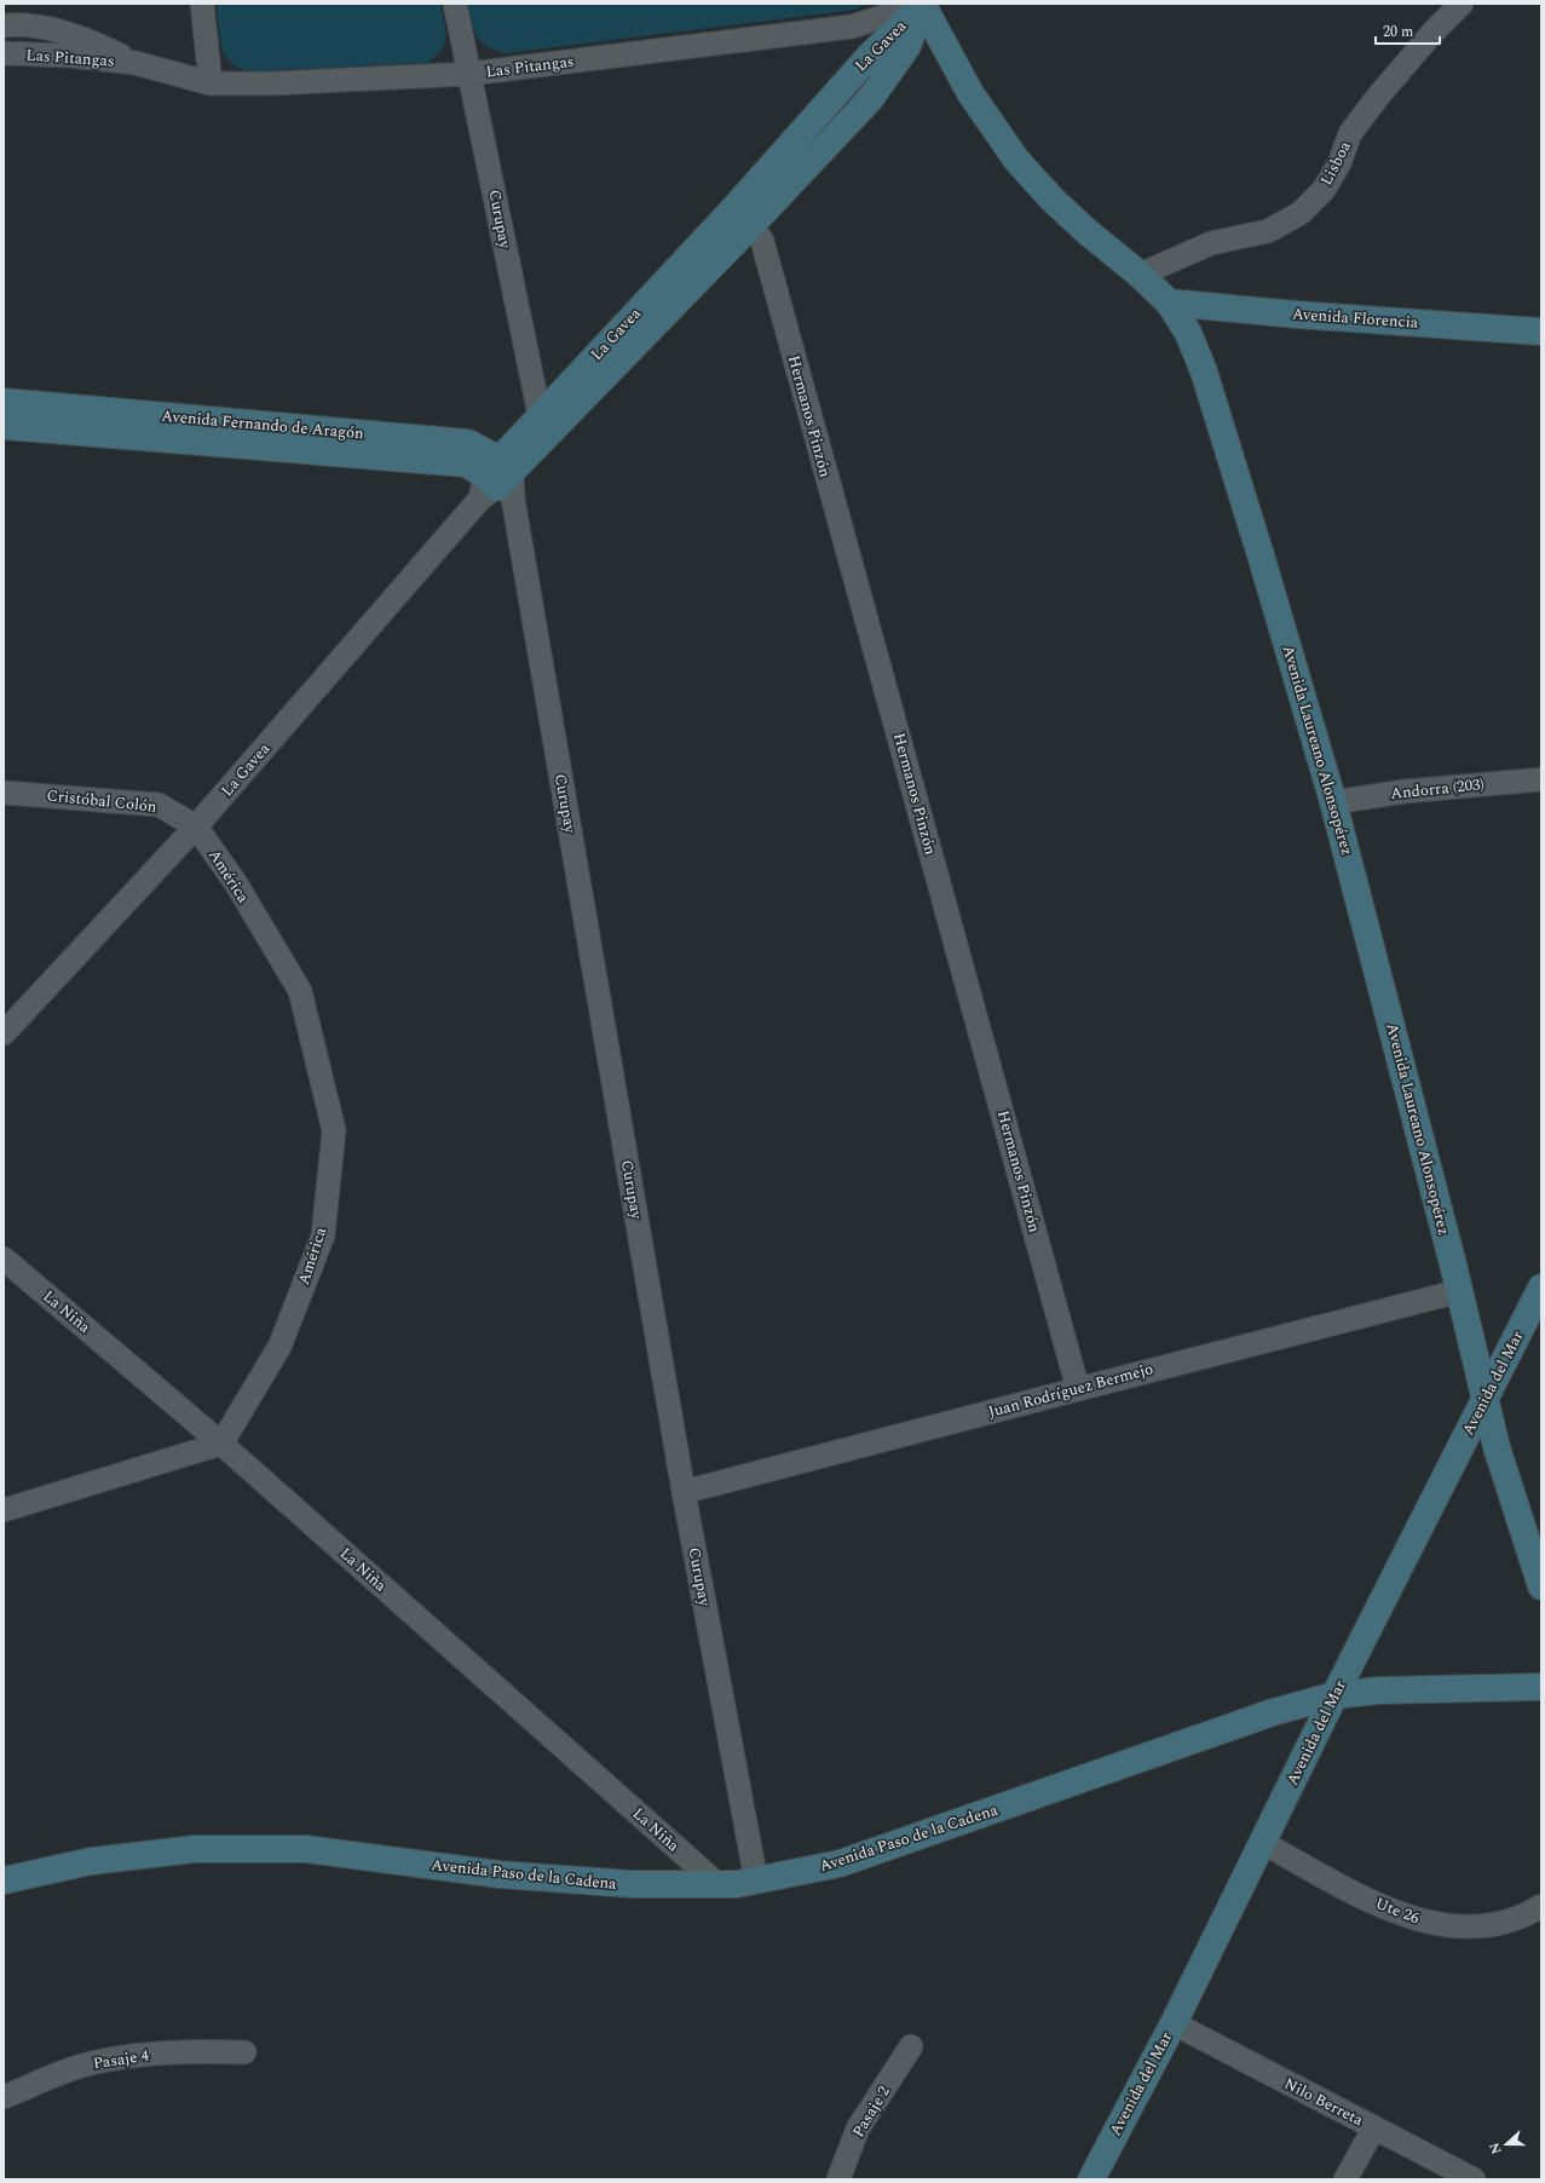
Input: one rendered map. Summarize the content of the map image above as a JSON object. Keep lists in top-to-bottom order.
{
  "streets": {
    "street": [
      "La Gavea",
      "Las Pitangas",
      "Lisboa",
      "Curupay",
      "Avenida Florencia",
      "Hermanos Pinzón",
      "Avenida Fernando de Aragón",
      "Avenida Laureano Alonsopérez",
      "Andorra (203)",
      "Cristóbal Colón",
      "América",
      "La Niña",
      "Avenida del Mar",
      "Juan Rodríguez Bermejo",
      "Avenida Paso de la Cadena",
      "Ute 26",
      "Pasaje 4",
      "Nilo Berreta",
      "Pasaje 2"
    ]
  },
  "crossings": [
    ["La Gavea", "Las Pitangas"],
    ["La Gavea", "Curupay"],
    ["La Gavea", "Hermanos Pinzón"],
    ["La Gavea", "Avenida Fernando de Aragón"],
    ["La Gavea", "Avenida Laureano Alonsopérez"],
    ["La Gavea", "Cristóbal Colón"],
    ["La Gavea", "América"],
    ["Las Pitangas", "Curupay"],
    ["Las Pitangas", "Avenida Laureano Alonsopérez"],
    ["Lisboa", "Avenida Laureano Alonsopérez"],
    ["Curupay", "Avenida Fernando de Aragón"],
    ["Curupay", "Juan Rodríguez Bermejo"],
    ["Curupay", "Avenida Paso de la Cadena"],
    ["Avenida Florencia", "Avenida Laureano Alonsopérez"],
    ["Hermanos Pinzón", "Juan Rodríguez Bermejo"],
    ["Avenida Laureano Alonsopérez", "Andorra (203)"],
    ["Avenida Laureano Alonsopérez", "Avenida del Mar"],
    ["Avenida Laureano Alonsopérez", "Juan Rodríguez Bermejo"],
    ["Cristóbal Colón", "América"],
    ["América", "La Niña"],
    ["La Niña", "Avenida Paso de la Cadena"],
    ["Avenida del Mar", "Avenida Paso de la Cadena"],
    ["Avenida del Mar", "Ute 26"],
    ["Avenida del Mar", "Nilo Berreta"]
  ],
  "scale_bar": "20 m",
  "north": "left"
}
